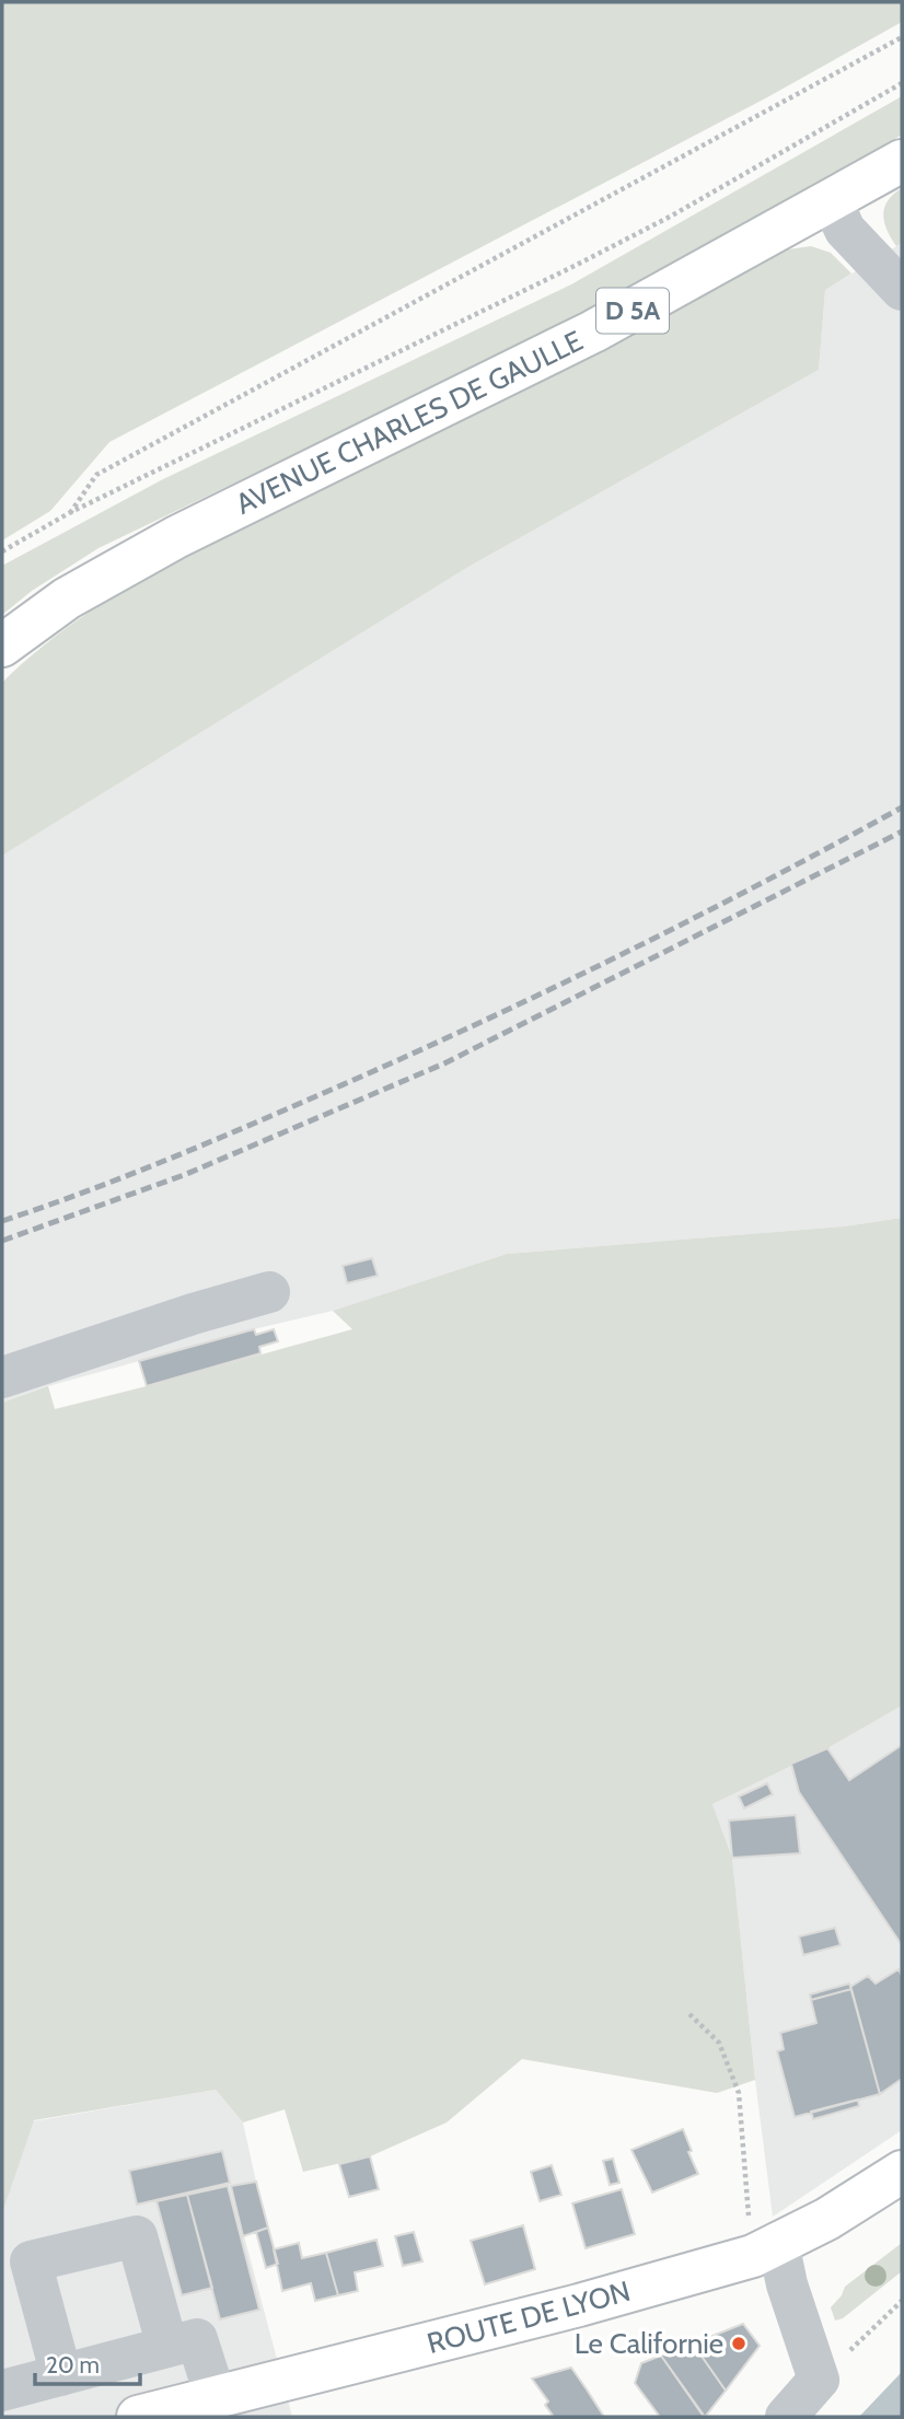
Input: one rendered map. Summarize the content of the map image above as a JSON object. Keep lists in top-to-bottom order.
{
  "streets": {
    "main road": ["D 5A", "AVENUE CHARLES DE GAULLE", "ROUTE DE LYON"]
  },
  "places": ["Le Californie"],
  "scale_bar": "20 m"
}
